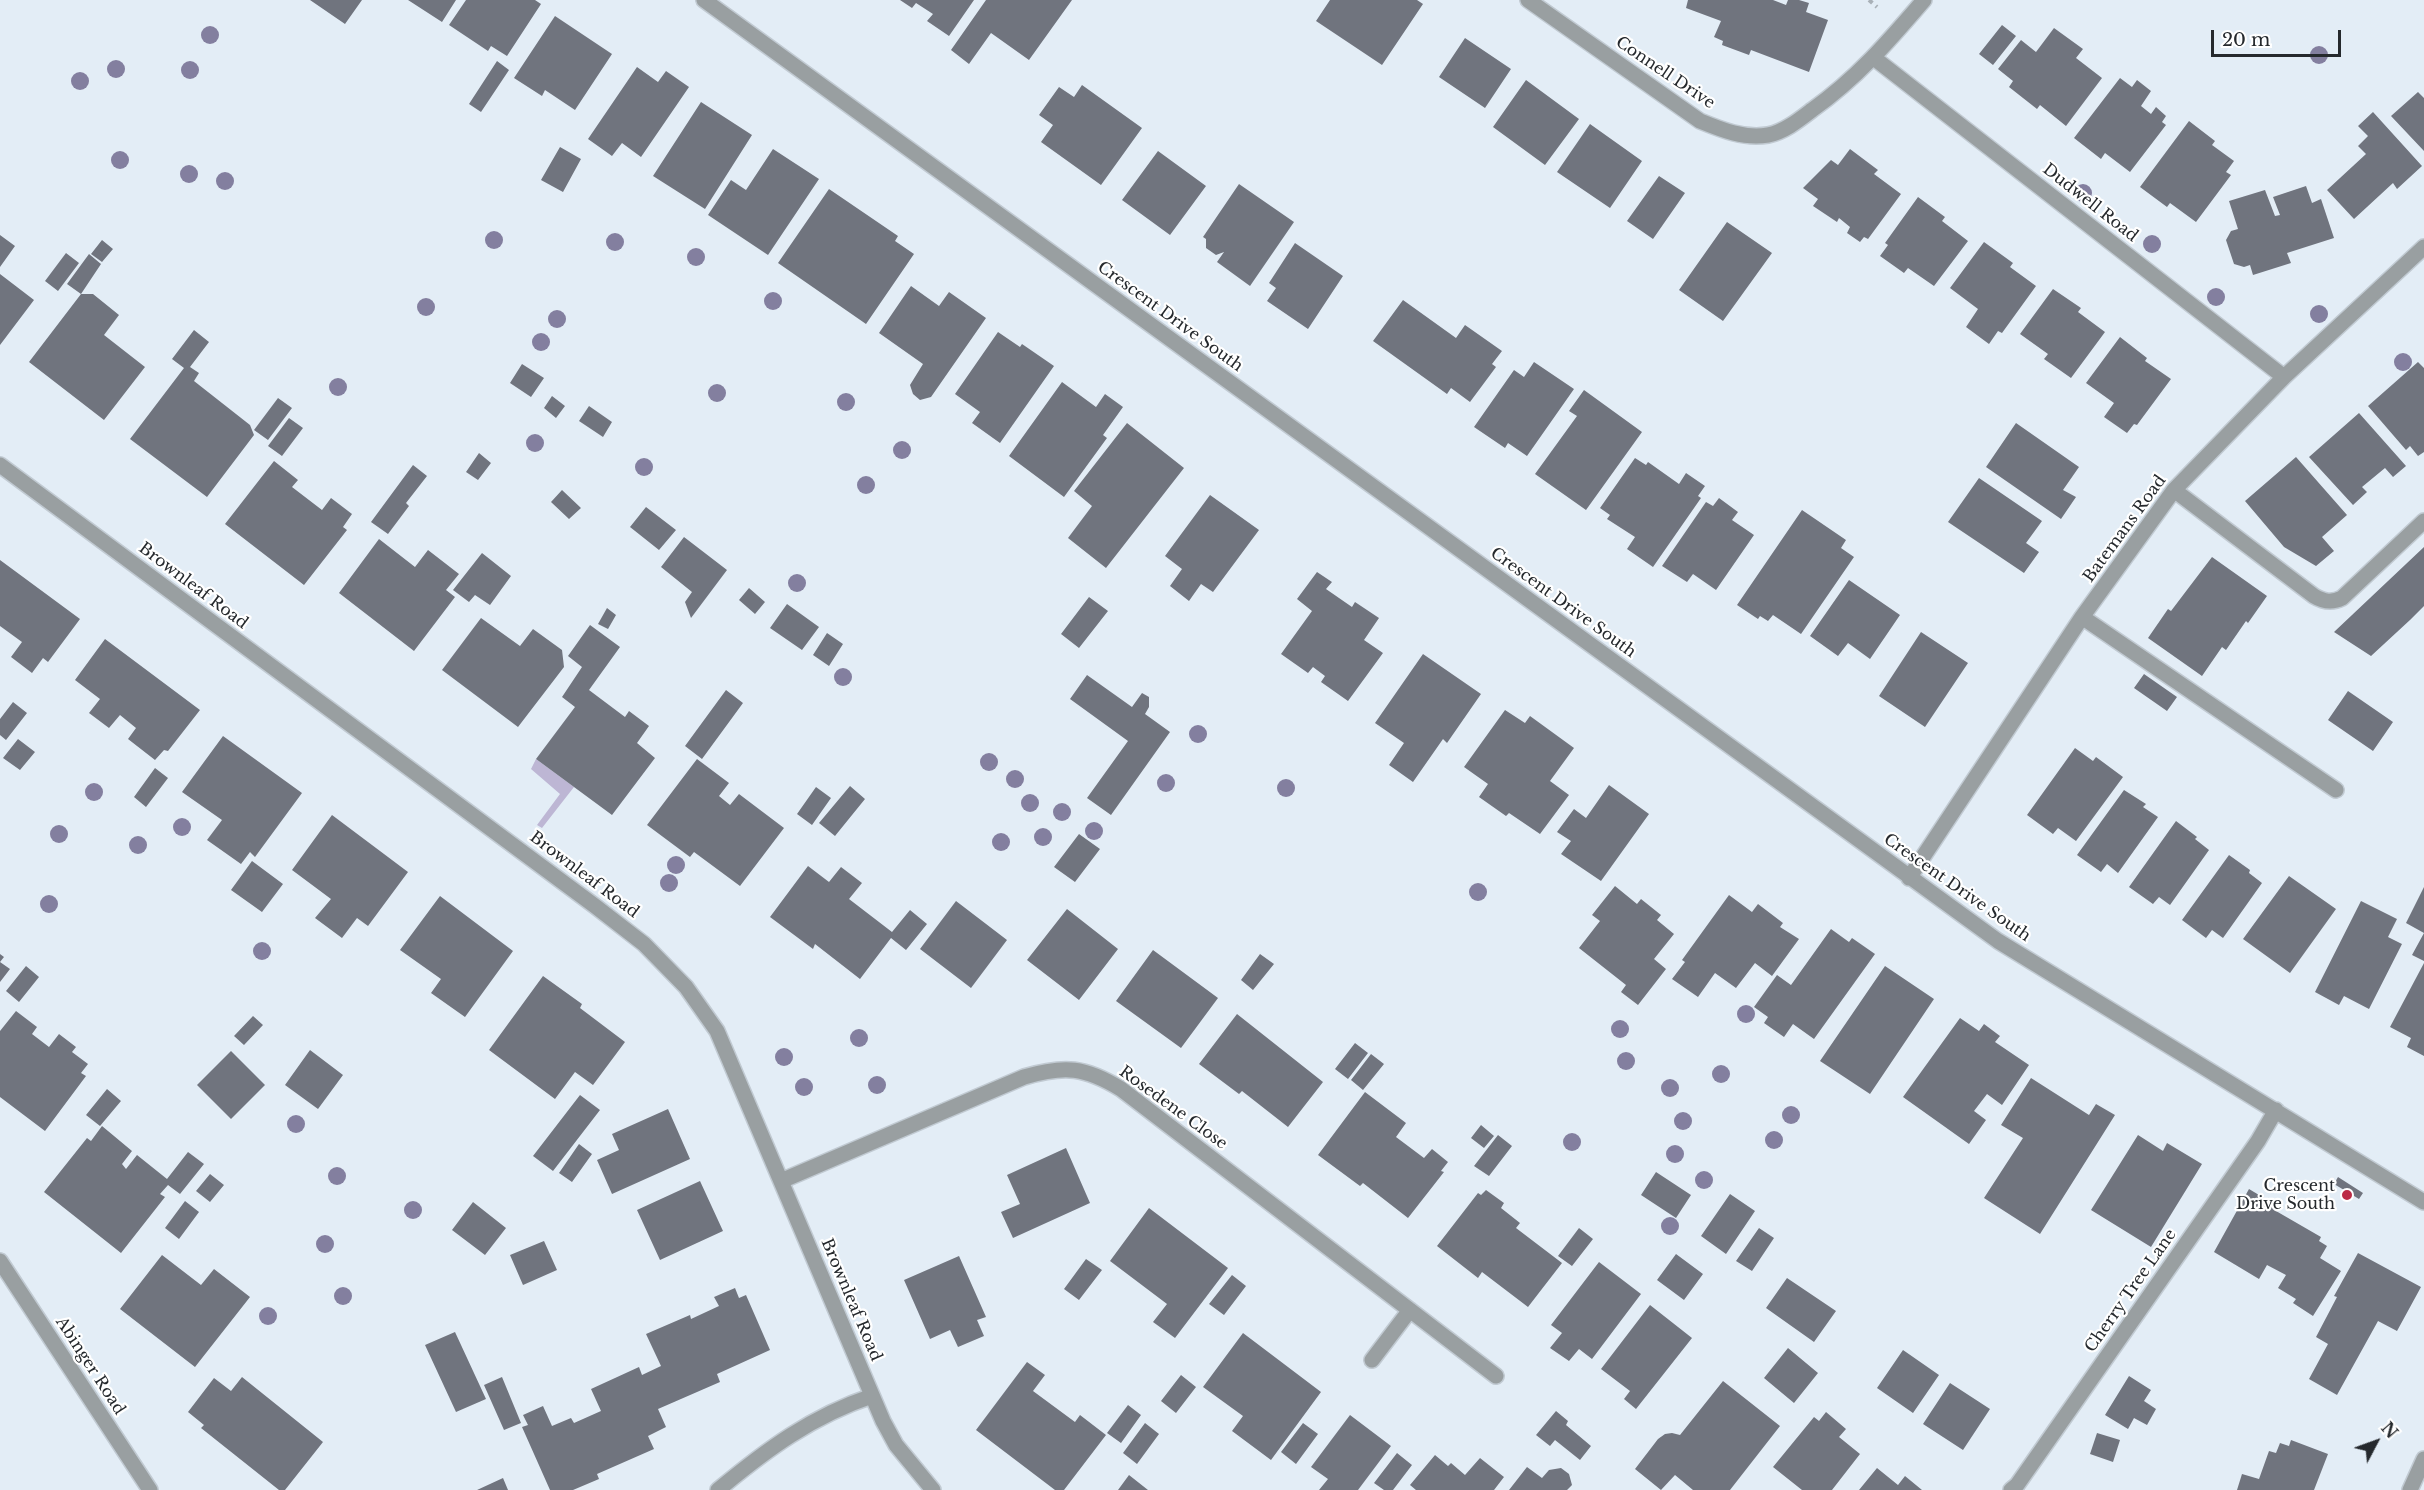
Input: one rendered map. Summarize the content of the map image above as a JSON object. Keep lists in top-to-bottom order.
{
  "streets": {
    "street": [
      "Connell Drive",
      "Dudwell Road",
      "Crescent Drive South",
      "Batemans Road",
      "Brownleaf Road",
      "Rosedene Close",
      "Cherry Tree Lane",
      "Abinger Road"
    ]
  },
  "crossings": [
    ["Connell Drive", "Dudwell Road"],
    ["Dudwell Road", "Batemans Road"],
    ["Crescent Drive South", "Batemans Road"],
    ["Crescent Drive South", "Cherry Tree Lane"],
    ["Brownleaf Road", "Rosedene Close"]
  ],
  "places": ["Crescent Drive South"],
  "scale_bar": "20 m",
  "north": "top right"
}
